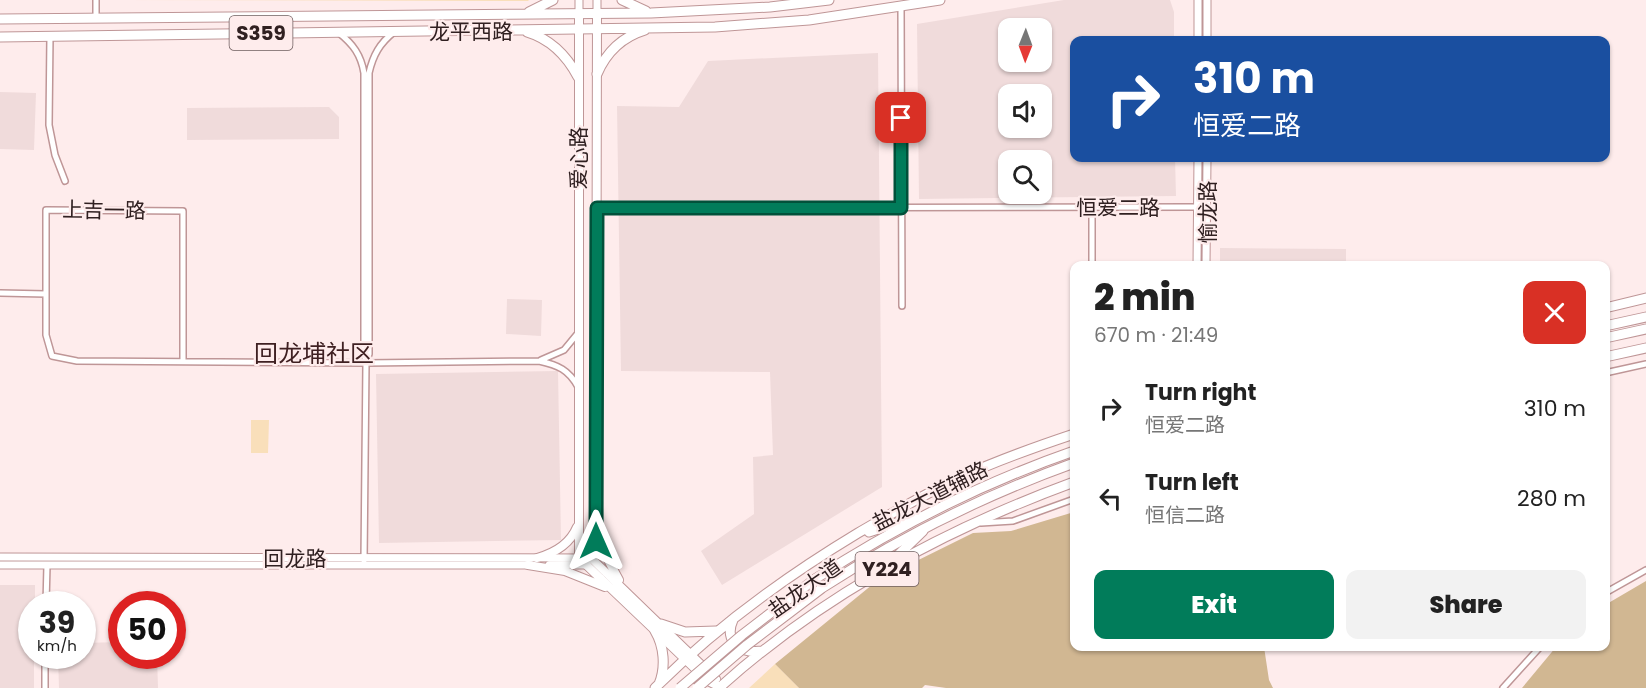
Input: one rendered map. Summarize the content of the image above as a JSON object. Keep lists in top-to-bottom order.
{
  "streets": {
    "main road": [
      "龙平西路",
      "S359",
      "爱心路",
      "盐龙大道辅路",
      "Y224",
      "盐龙大道"
    ],
    "street": [
      "恒爱二路",
      "上吉一路",
      "愉龙路",
      "回龙路"
    ]
  },
  "crossings": [
    ["龙平西路", "爱心路"],
    ["爱心路", "恒爱二路"],
    ["爱心路", "上吉一路"],
    ["爱心路", "回龙路"],
    ["恒爱二路", "愉龙路"]
  ],
  "districts": ["回龙埔社区"],
  "north": "bottom",
  "page": {
    "turn": ["310 m", "恒爱二路"],
    "heading": ["2 min", "670 m · 21:49"],
    "list": [
      {
        "name": "Turn right",
        "note": "恒爱二路",
        "value": "310 m"
      },
      {
        "name": "Turn left",
        "note": "恒信二路",
        "value": "280 m"
      }
    ],
    "buttons": ["Exit", "Share"],
    "speed": "39 km/h",
    "limit": "50"
  }
}
